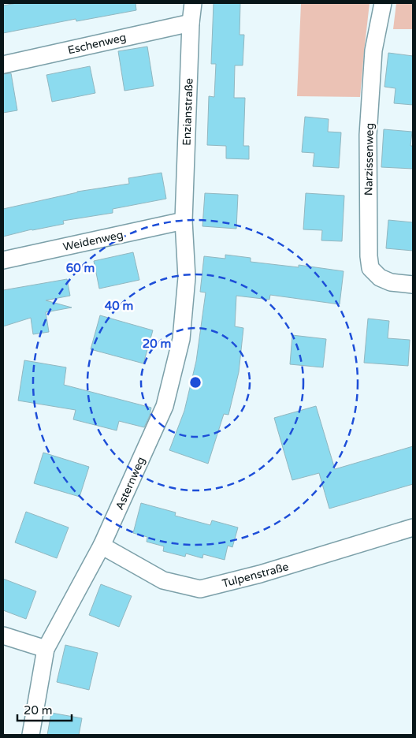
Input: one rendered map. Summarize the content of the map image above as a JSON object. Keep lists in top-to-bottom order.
{
  "streets": {
    "street": [
      "Eschenweg",
      "Enzianstraße",
      "Narzissenweg",
      "Weidenweg",
      "Asternweg",
      "Tulpenstraße"
    ]
  },
  "crossings": [
    ["Eschenweg", "Enzianstraße"],
    ["Enzianstraße", "Weidenweg"],
    ["Enzianstraße", "Asternweg"],
    ["Weidenweg", "Asternweg"],
    ["Asternweg", "Tulpenstraße"]
  ],
  "scale_bar": "20 m",
  "rings": ["60 m", "40 m", "20 m"]
}
